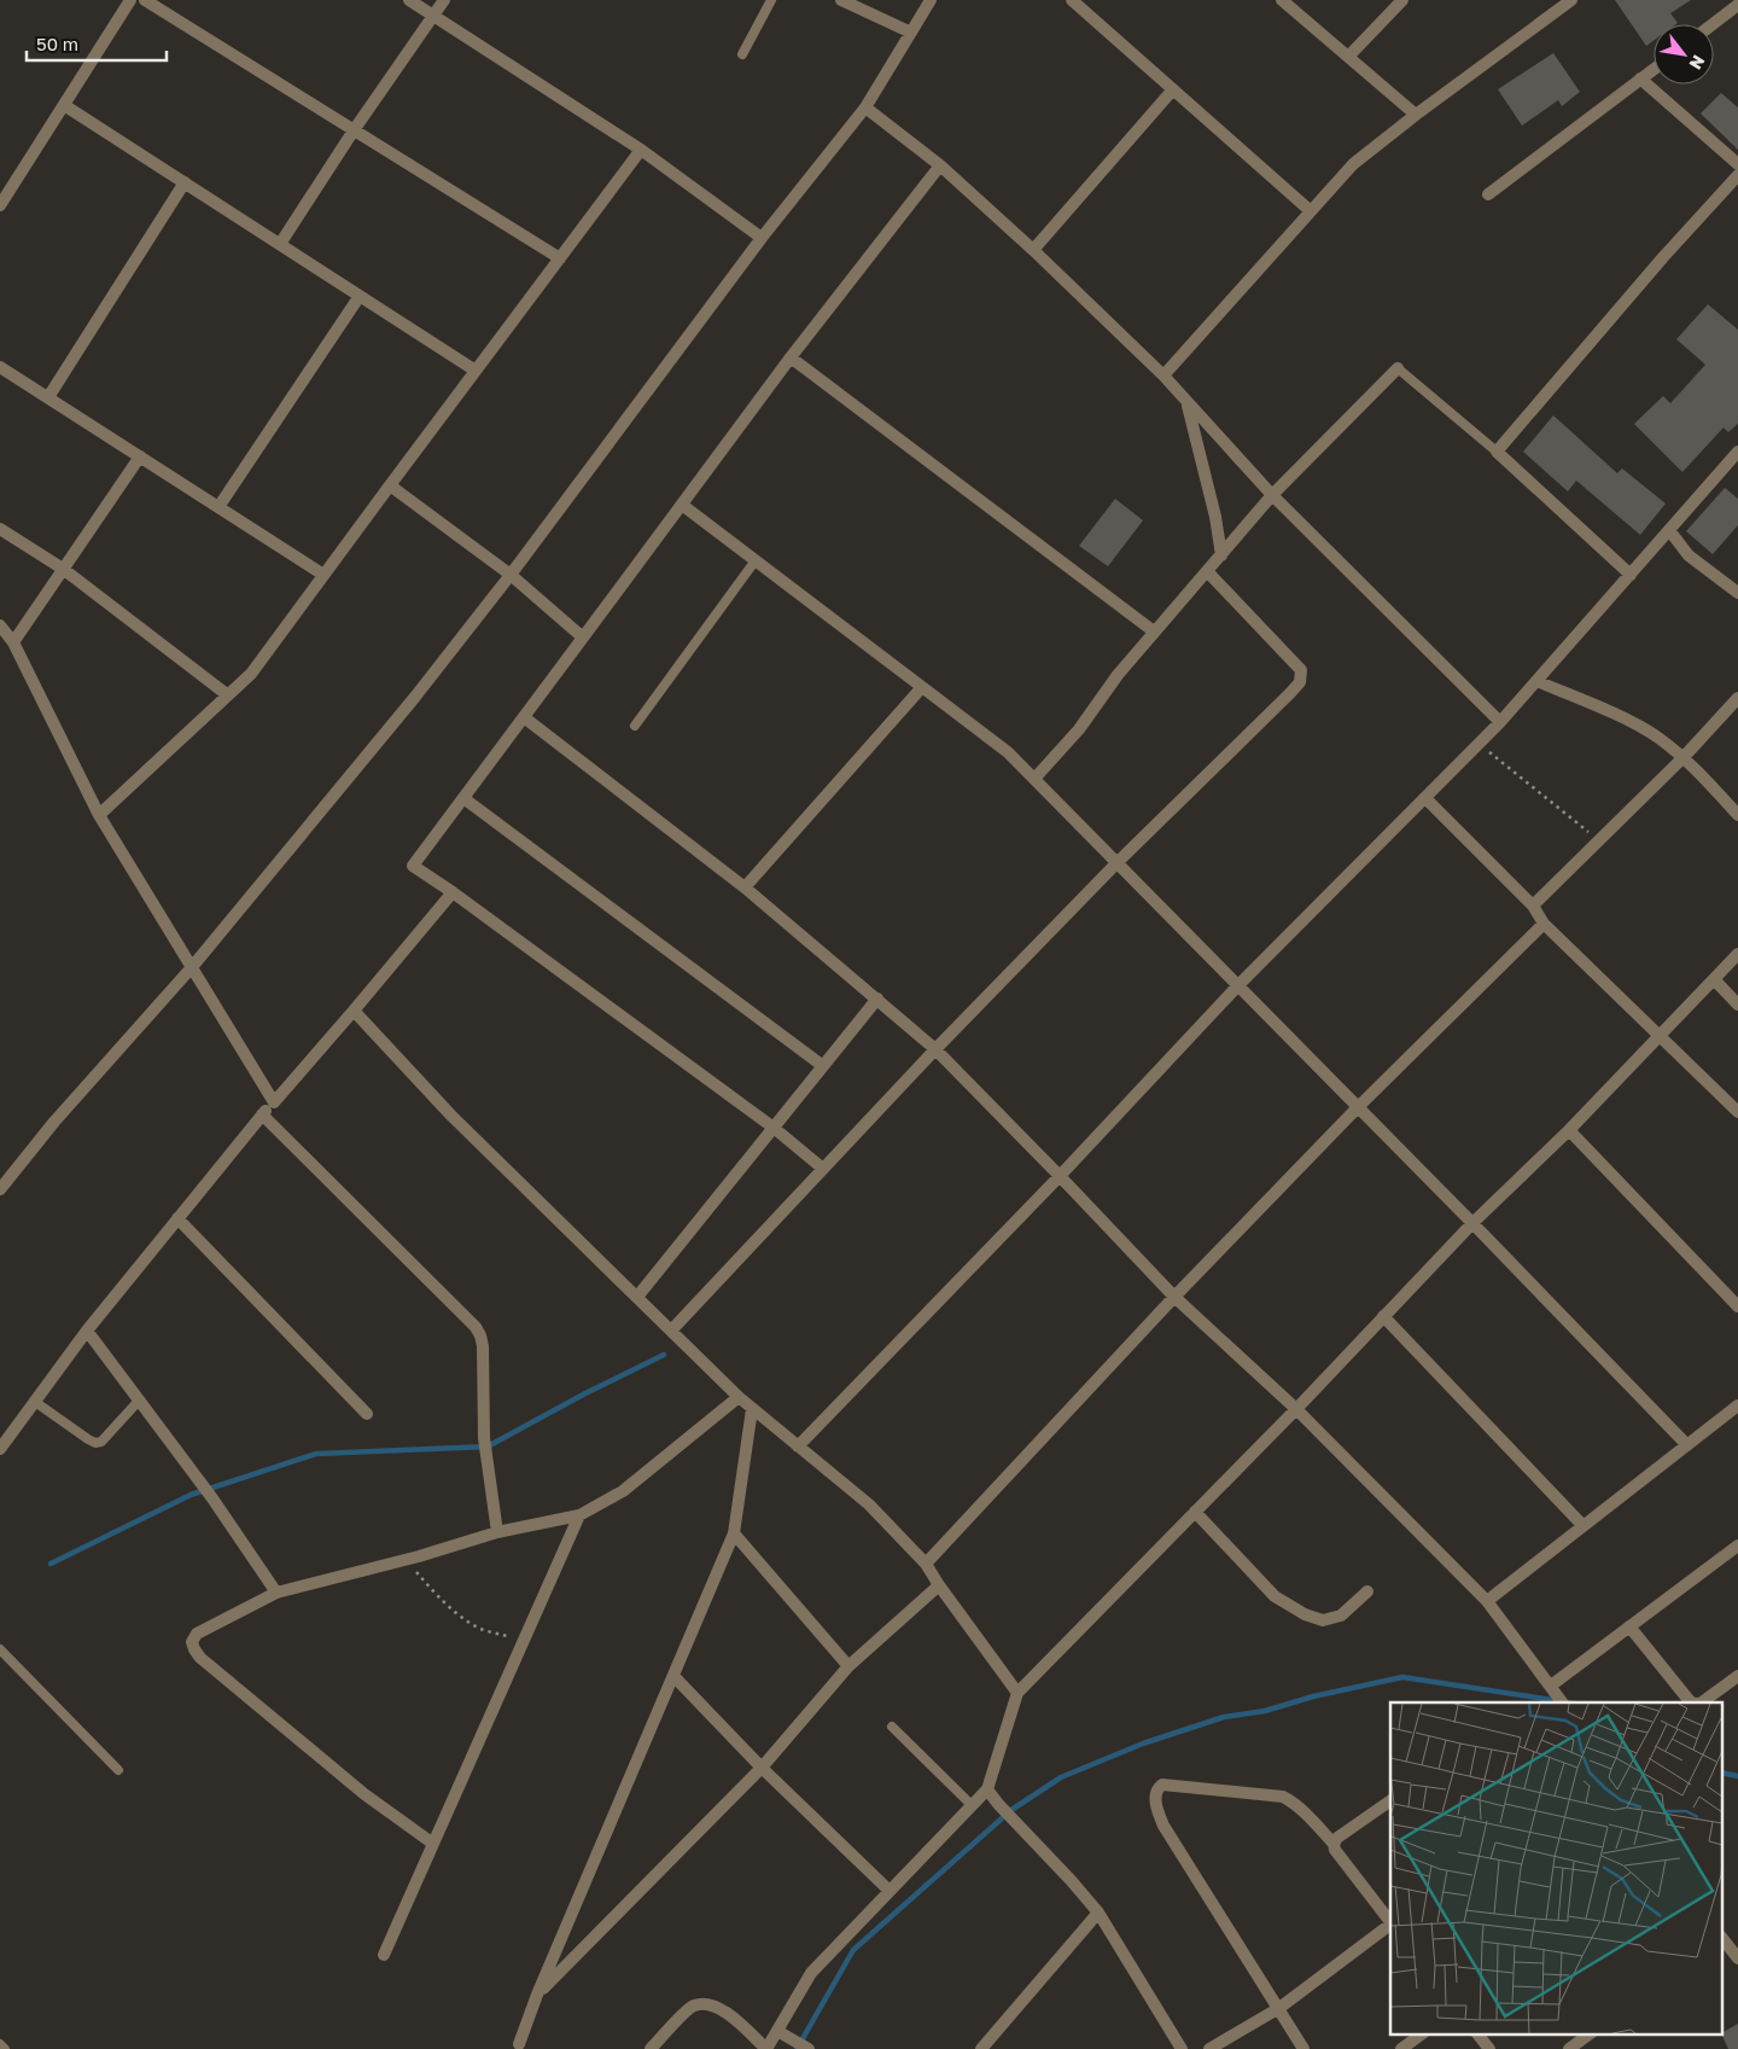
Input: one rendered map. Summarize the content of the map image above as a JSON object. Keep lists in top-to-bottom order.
{
  "scale_bar": "50 m",
  "north": "bottom right"
}
